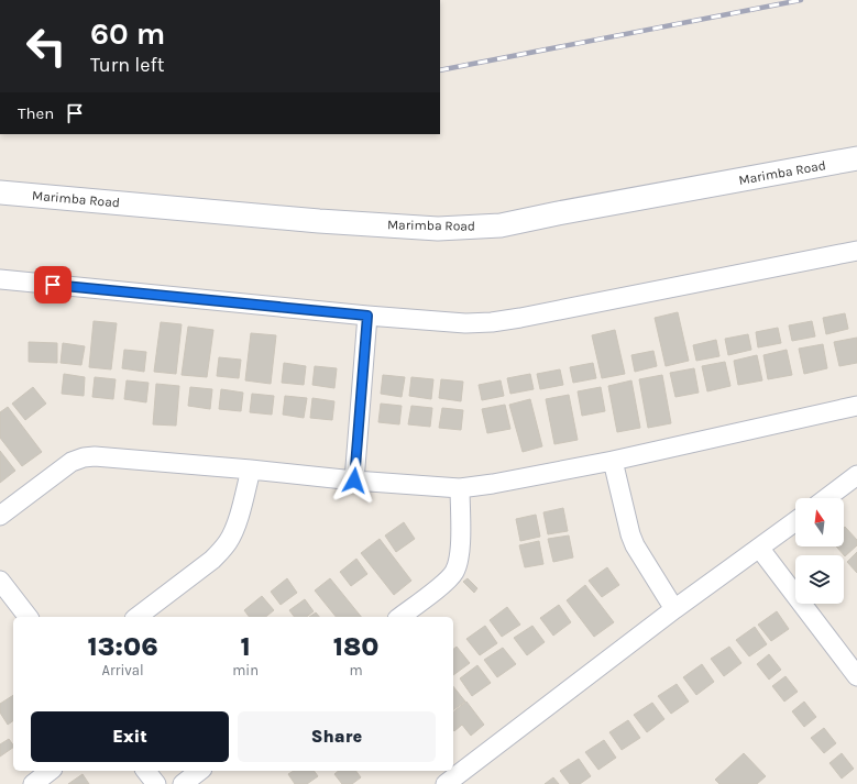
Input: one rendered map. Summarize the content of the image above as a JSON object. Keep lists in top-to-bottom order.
{
  "streets": {
    "street": ["Marimba Road"]
  },
  "north": "top",
  "page": {
    "turn": ["60 m", "Turn left"],
    "then": "Then",
    "eta": [
      "13:06",
      "Arrival",
      "1",
      "min",
      "180",
      "m"
    ],
    "buttons": ["Exit", "Share"]
  }
}
